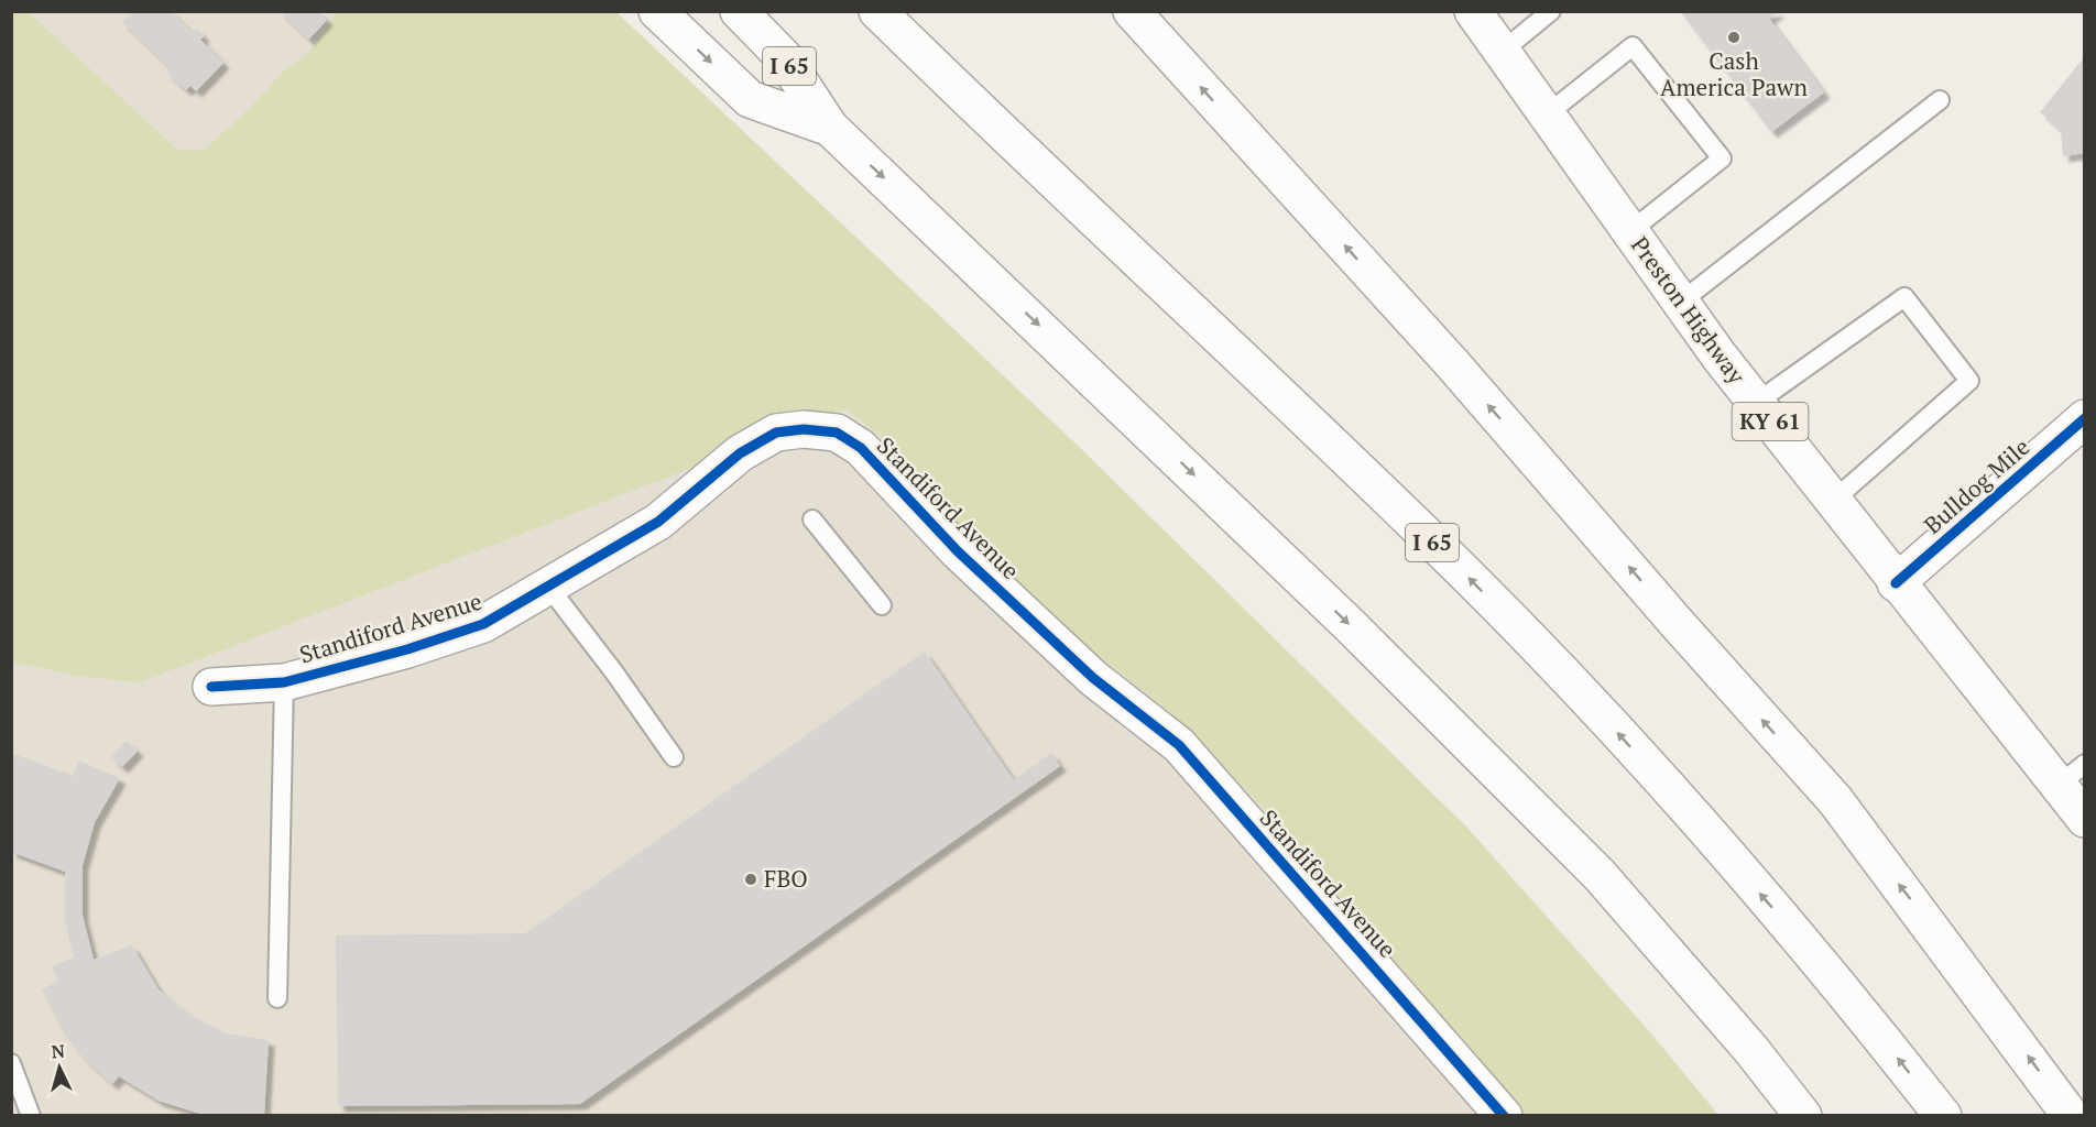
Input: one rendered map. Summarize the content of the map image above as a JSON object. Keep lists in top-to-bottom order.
{
  "streets": {
    "main road": [
      "I 65",
      "Preston Highway",
      "KY 61",
      "Bulldog Mile",
      "Standiford Avenue"
    ]
  },
  "crossings": [
    ["Preston Highway", "Bulldog Mile"]
  ],
  "places": ["Cash America Pawn", "FBO"],
  "north": "top"
}
